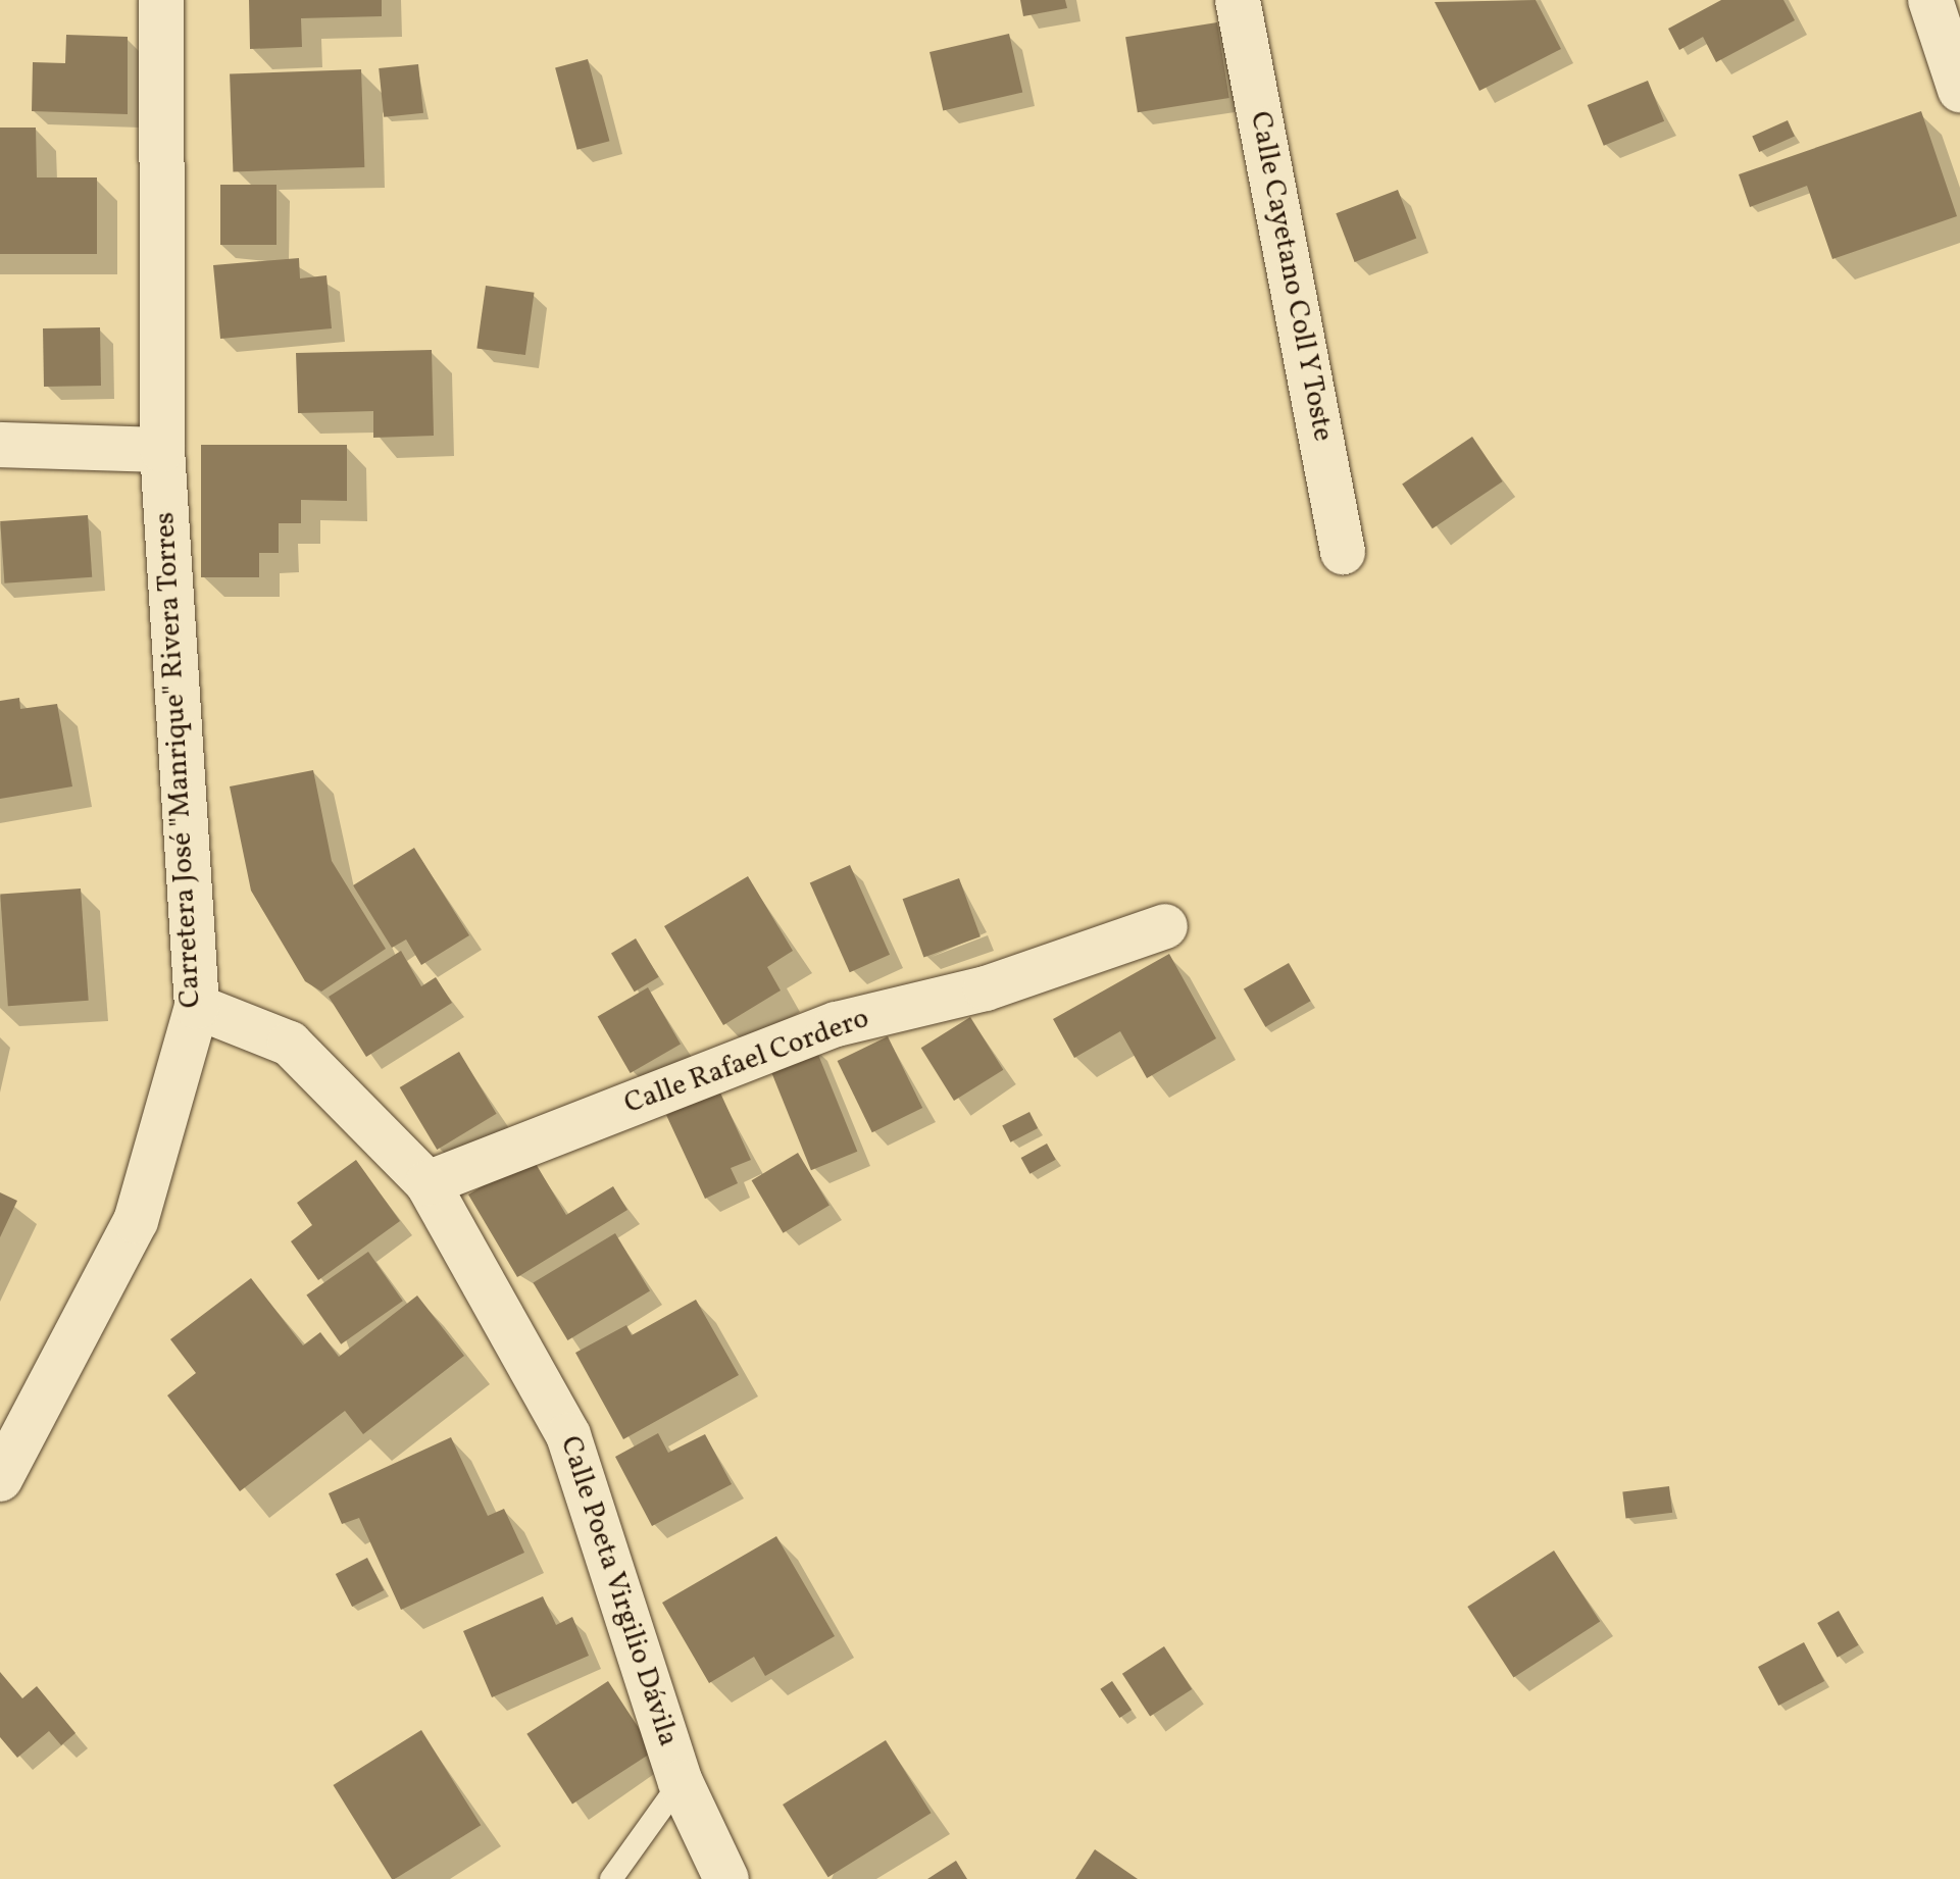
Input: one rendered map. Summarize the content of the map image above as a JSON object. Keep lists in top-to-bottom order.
{
  "streets": {
    "street": [
      "Calle Cayetano Coll Y Toste",
      "Carretera José \"Manrique\" Rivera Torres",
      "Calle Rafael Cordero",
      "Calle Poeta Virgilio Dávila"
    ]
  },
  "crossings": [
    ["Carretera José \"Manrique\" Rivera Torres", "Calle Poeta Virgilio Dávila"],
    ["Calle Rafael Cordero", "Calle Poeta Virgilio Dávila"]
  ]
}
